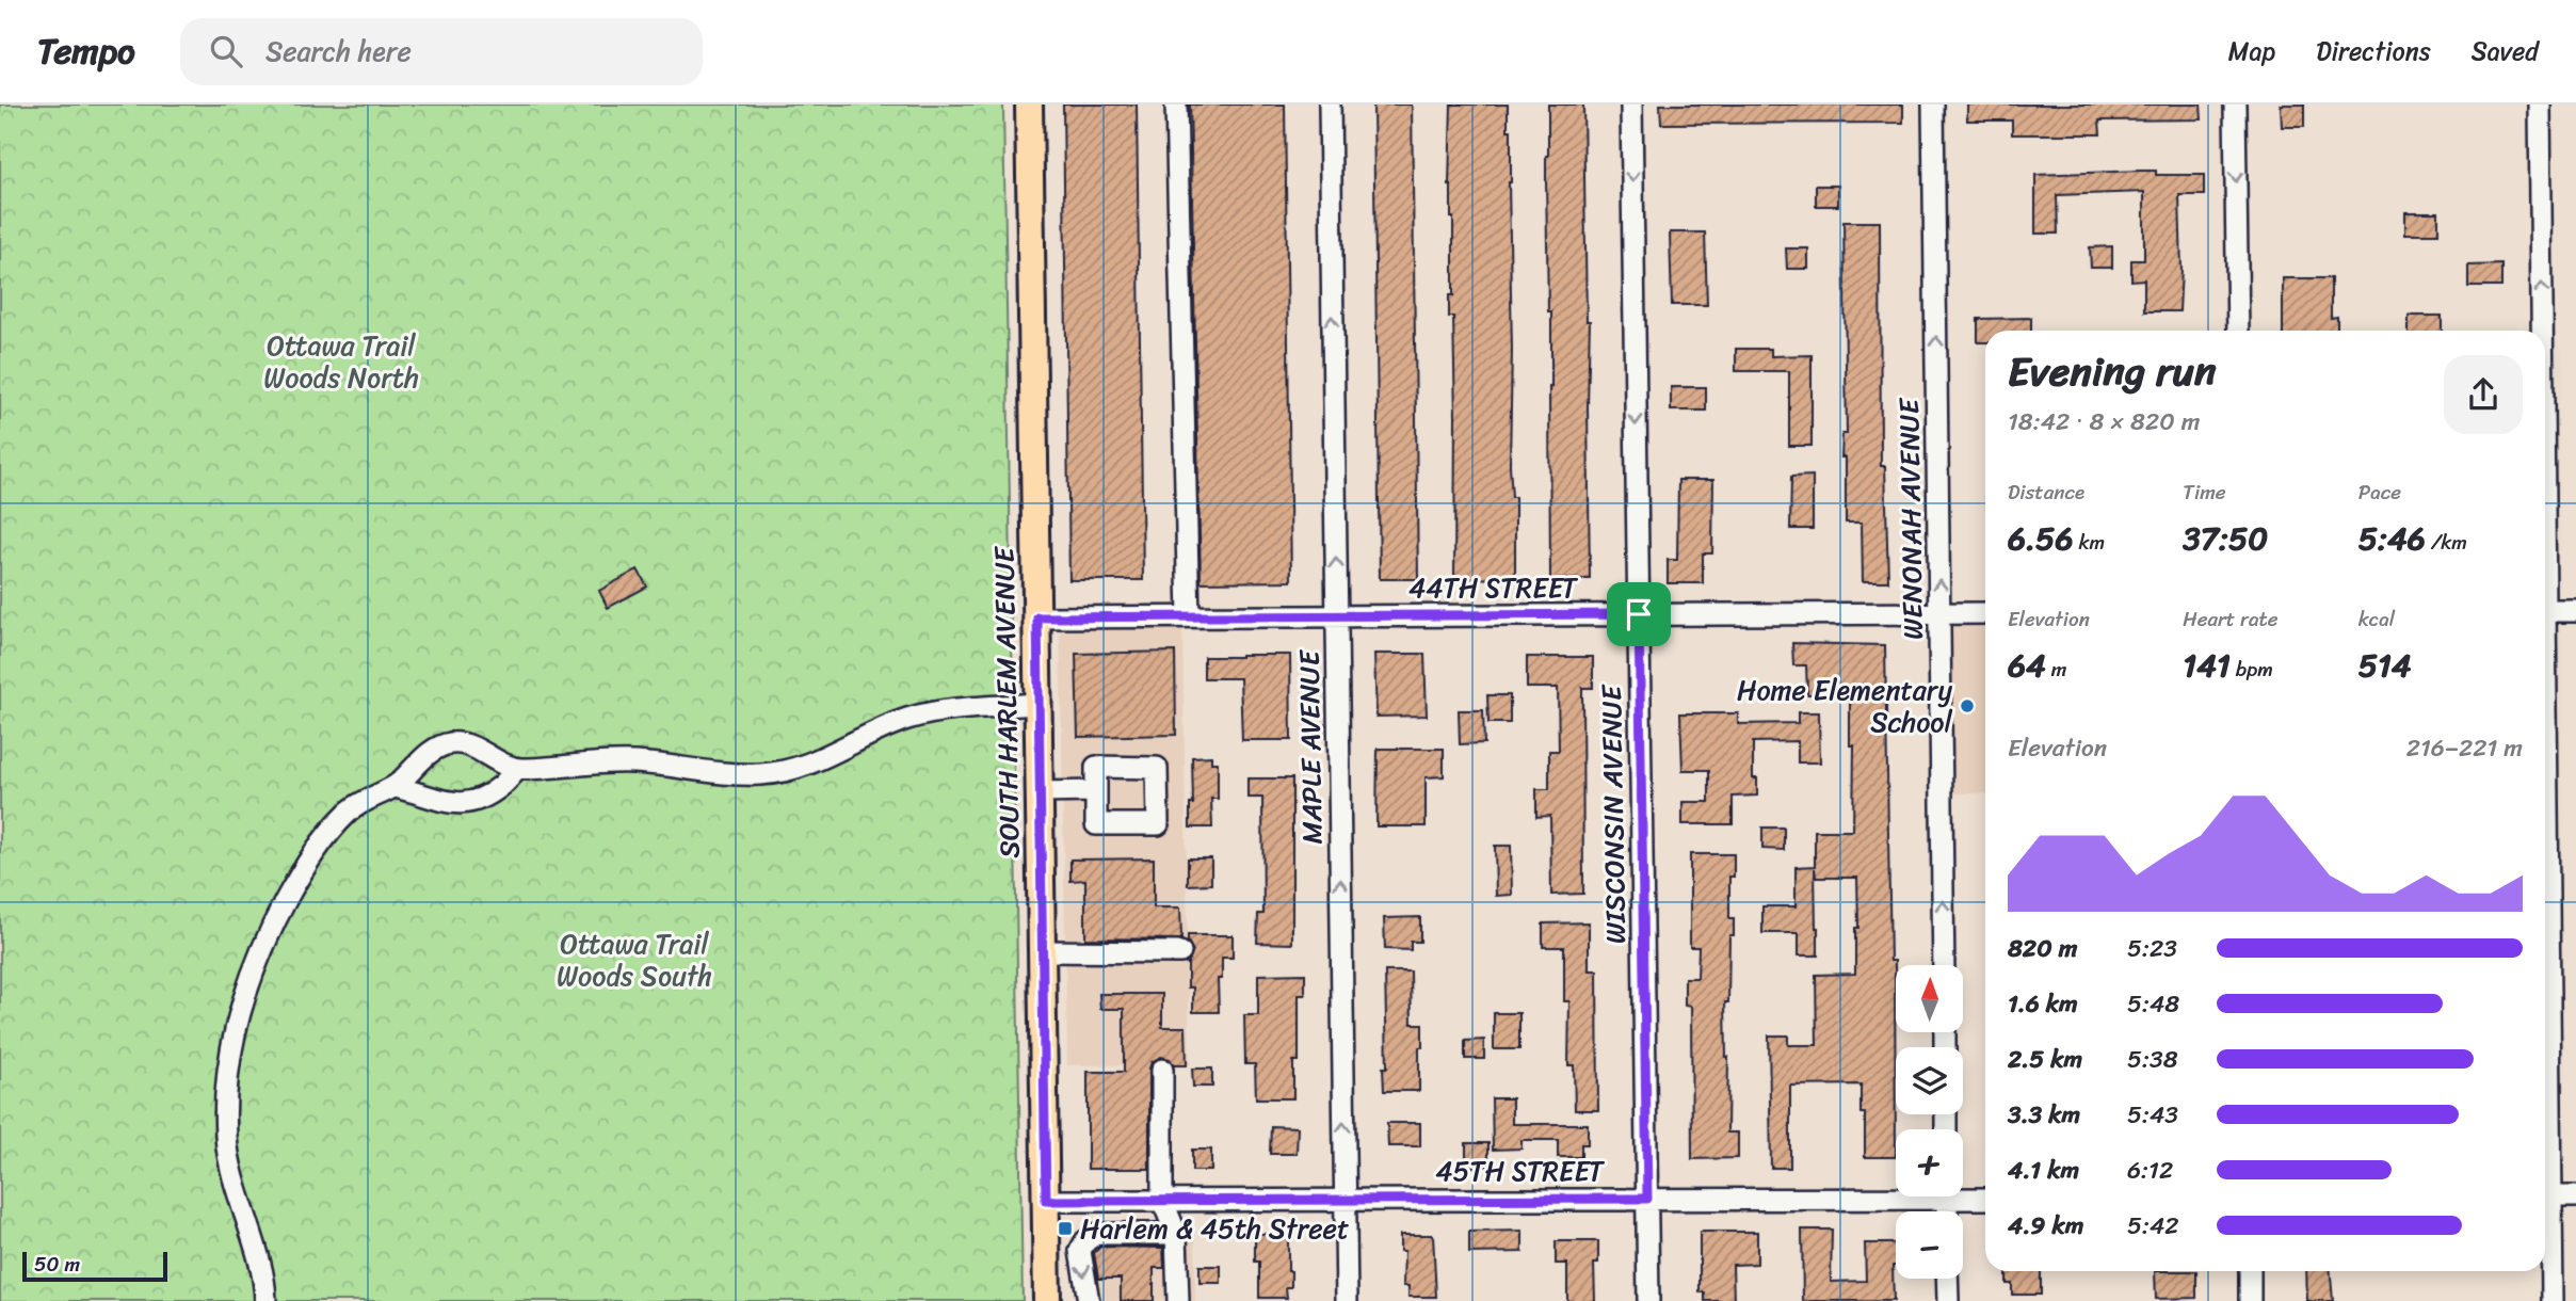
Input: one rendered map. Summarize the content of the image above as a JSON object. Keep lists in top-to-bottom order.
{
  "streets": {
    "main road": ["SOUTH HARLEM AVENUE"],
    "street": [
      "WENONAH AVENUE",
      "44TH STREET",
      "MAPLE AVENUE",
      "WISCONSIN AVENUE",
      "45TH STREET"
    ]
  },
  "crossings": [
    ["WENONAH AVENUE", "44TH STREET"],
    ["44TH STREET", "SOUTH HARLEM AVENUE"],
    ["44TH STREET", "MAPLE AVENUE"],
    ["44TH STREET", "WISCONSIN AVENUE"],
    ["SOUTH HARLEM AVENUE", "45TH STREET"],
    ["MAPLE AVENUE", "45TH STREET"],
    ["WISCONSIN AVENUE", "45TH STREET"]
  ],
  "one_way": ["WENONAH AVENUE", "WISCONSIN AVENUE"],
  "parks": ["Ottawa Trail Woods North", "Ottawa Trail Woods South"],
  "places": {
    "other": ["Home Elementary School"],
    "transit": ["Harlem & 45th Street"]
  },
  "scale_bar": "50 m",
  "north": "top",
  "page": {
    "header": "Tempo",
    "search": "Search here",
    "nav": ["Map", "Directions", "Saved"],
    "heading": ["Evening run", "18:42 · 8 × 820 m"],
    "stats": [
      ["Distance", "6.56 km"],
      ["Time", "37:50"],
      ["Pace", "5:46 /km"],
      ["Elevation", "64 m"],
      ["Heart rate", "141 bpm"],
      ["kcal", "514"]
    ],
    "chart": ["Elevation", "216–221 m"],
    "list": [
      {
        "name": "820 m",
        "note": "5:23"
      },
      {
        "name": "1.6 km",
        "note": "5:48"
      },
      {
        "name": "2.5 km",
        "note": "5:38"
      },
      {
        "name": "3.3 km",
        "note": "5:43"
      },
      {
        "name": "4.1 km",
        "note": "6:12"
      },
      {
        "name": "4.9 km",
        "note": "5:42"
      }
    ],
    "map_buttons": ["+", "−"],
    "scale": "50 m"
  }
}
